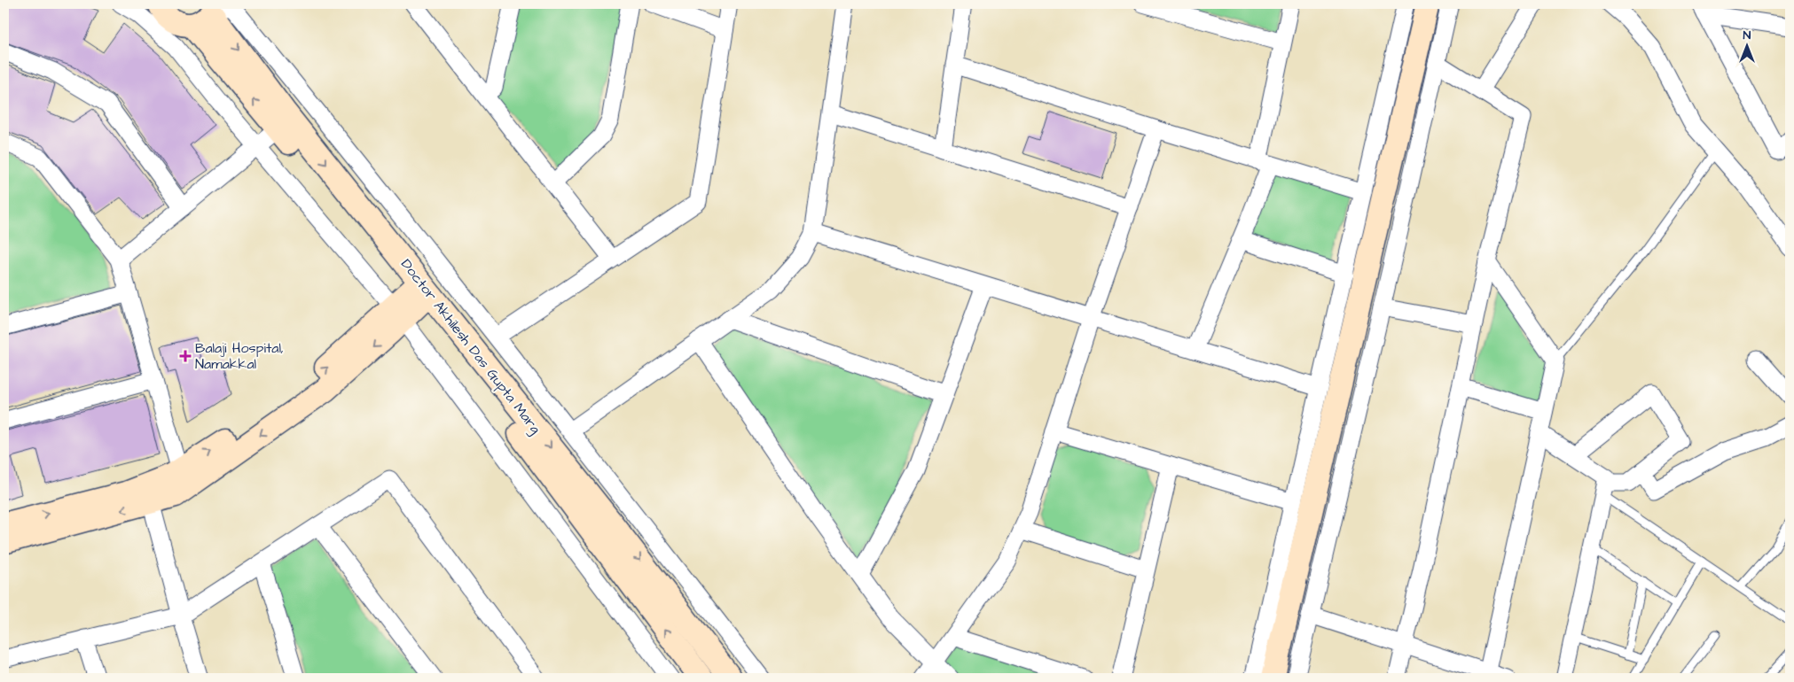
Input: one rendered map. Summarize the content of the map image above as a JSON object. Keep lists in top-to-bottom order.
{
  "streets": {
    "street": ["Doctor Akhilesh Das Gupta Marg"]
  },
  "places": {
    "health": ["Balaji Hospital, Namakkal"]
  },
  "north": "top"
}
